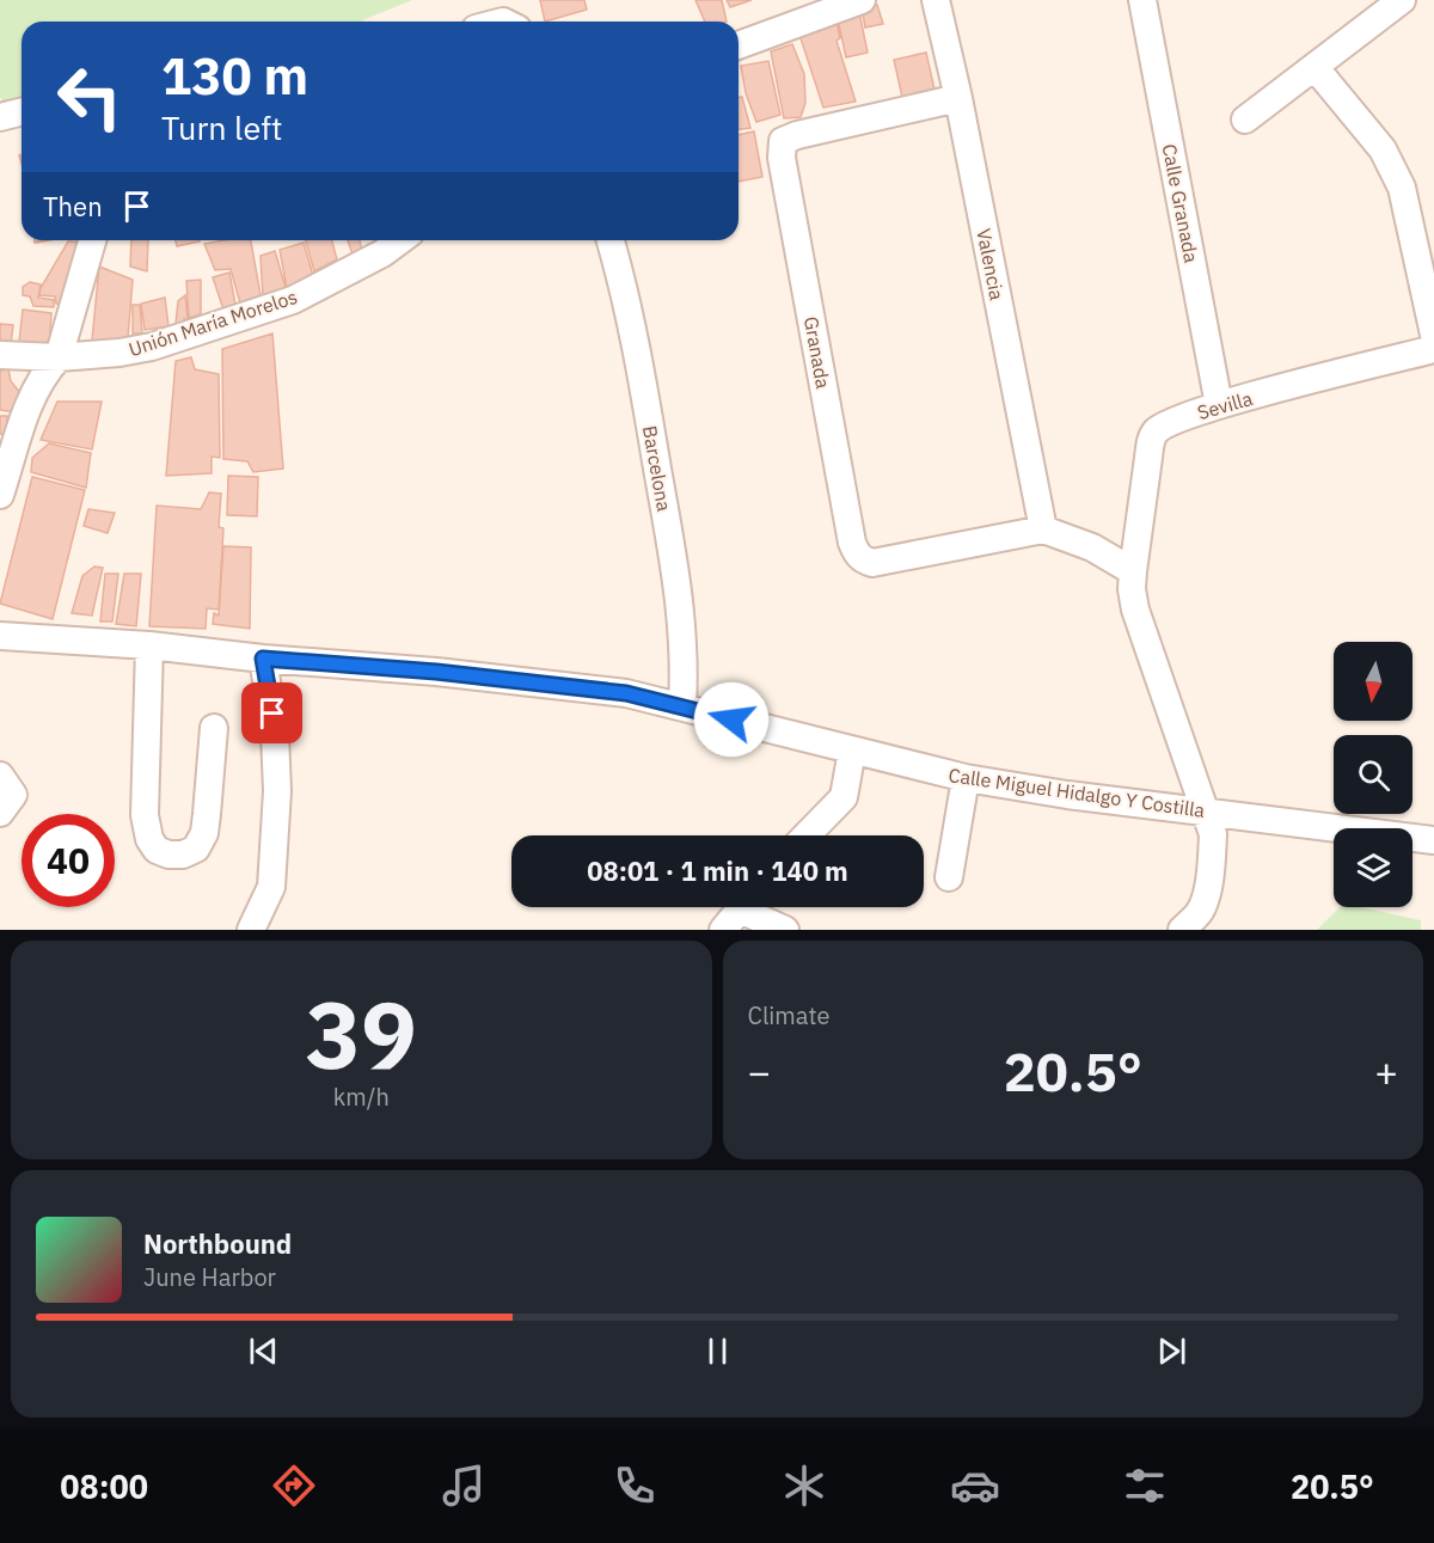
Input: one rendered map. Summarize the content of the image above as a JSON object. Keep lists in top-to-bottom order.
{
  "streets": {
    "street": [
      "Calle Granada",
      "Valencia",
      "Unión María Morelos",
      "Granada",
      "Sevilla",
      "Barcelona",
      "Calle Miguel Hidalgo Y Costilla"
    ]
  },
  "crossings": [
    ["Calle Granada", "Sevilla"],
    ["Valencia", "Granada"],
    ["Barcelona", "Calle Miguel Hidalgo Y Costilla"]
  ],
  "north": "bottom",
  "page": {
    "turn": ["130 m", "Turn left"],
    "then": "Then",
    "limit": "40",
    "trip": "08:01 · 1 min · 140 m",
    "tile": [
      ["39", "km/h"],
      "Climate"
    ],
    "heat": ["−", "20.5°", "+"],
    "song": ["Northbound", "June Harbor"],
    "tabs": ["08:00", "20.5°"]
  }
}
